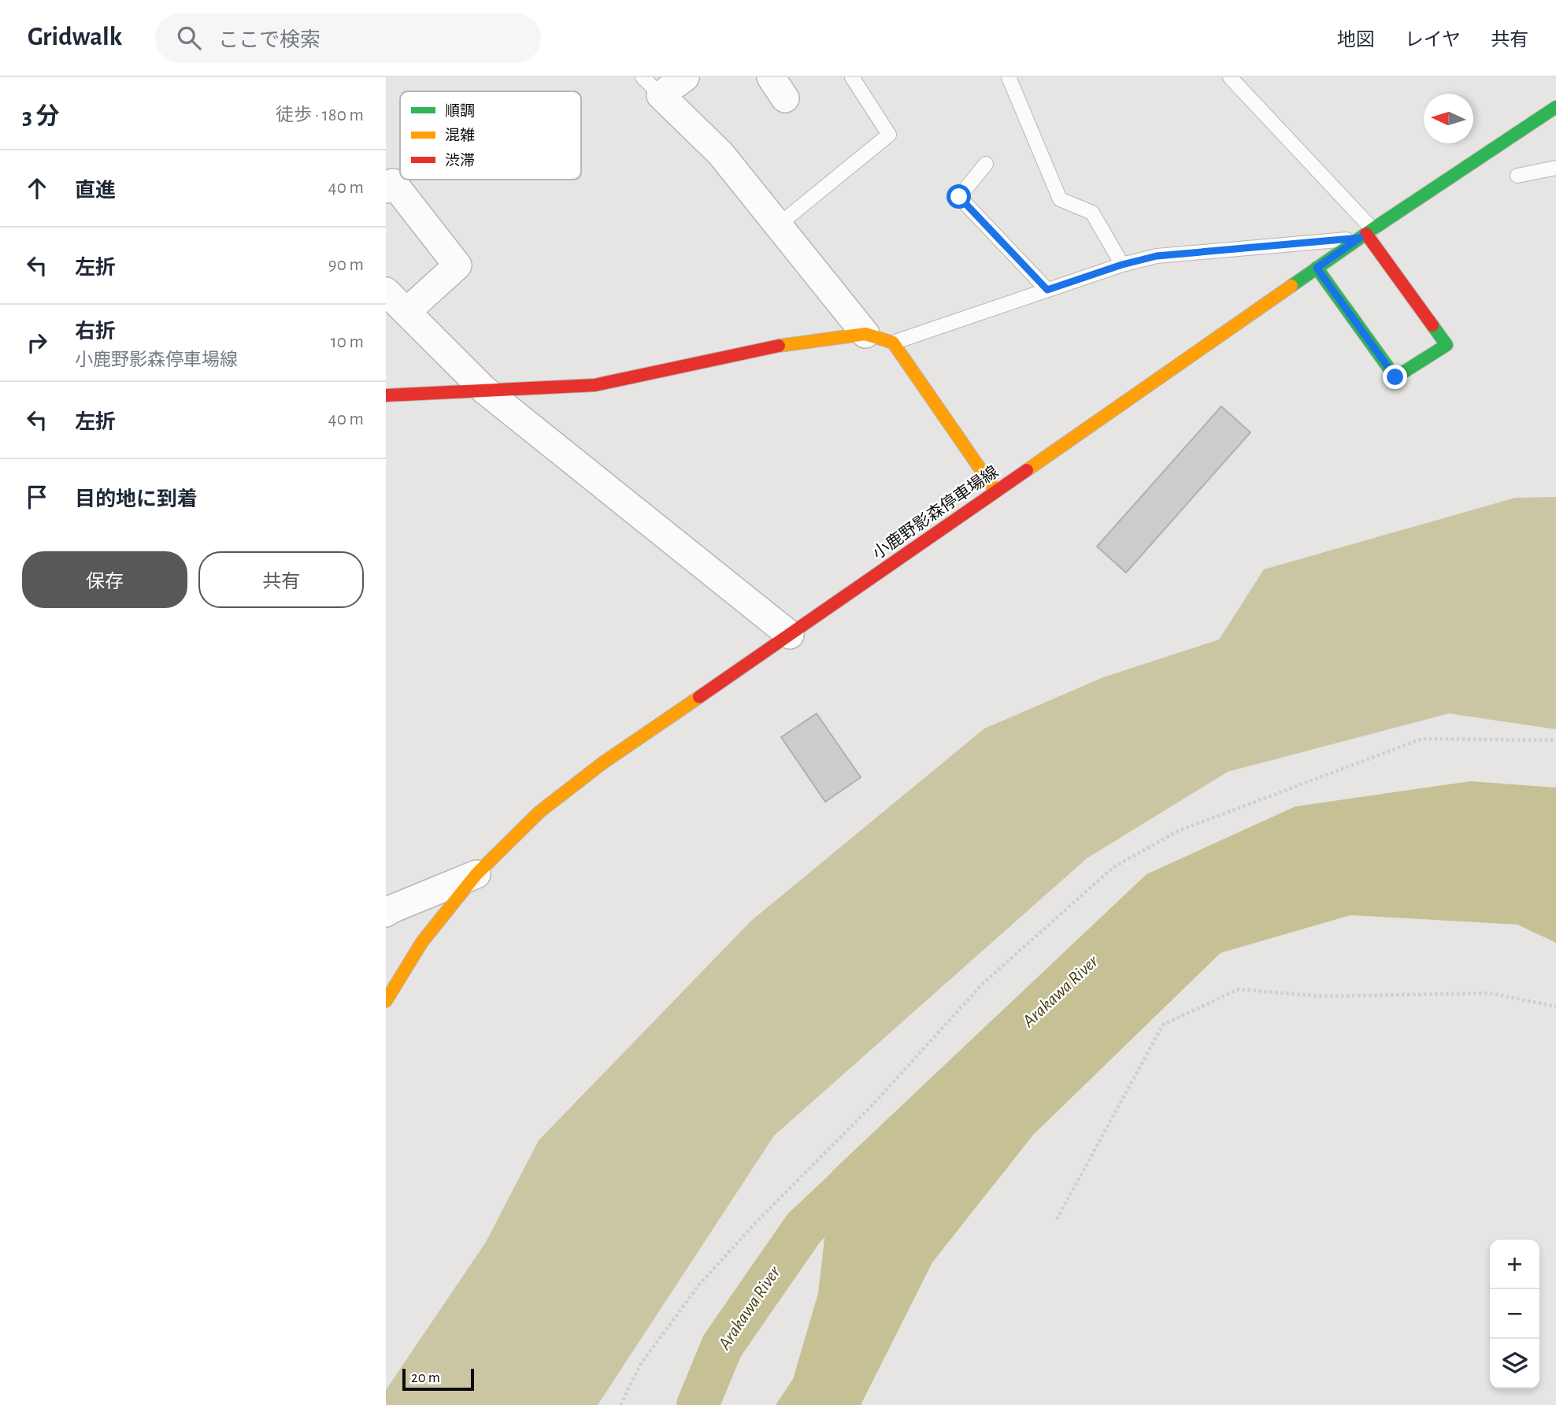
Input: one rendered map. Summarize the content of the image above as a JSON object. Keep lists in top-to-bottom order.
{
  "streets": {
    "main road": ["小鹿野影森停車場線"]
  },
  "water": ["Arakawa River"],
  "legend": ["順調", "混雑", "渋滞"],
  "scale_bar": "20 m",
  "north": "left",
  "page": {
    "header": "Gridwalk",
    "search": "ここで検索",
    "nav": ["地図", "レイヤ", "共有"],
    "heading": ["3 分", "徒歩 · 180 m"],
    "list": [
      ["直進", "40 m"],
      ["左折", "90 m"],
      ["右折", "小鹿野影森停車場線", "10 m"],
      ["左折", "40 m"],
      "目的地に到着"
    ],
    "buttons": ["保存", "共有"],
    "map_buttons": ["+", "−"],
    "scale": "20 m"
  }
}
